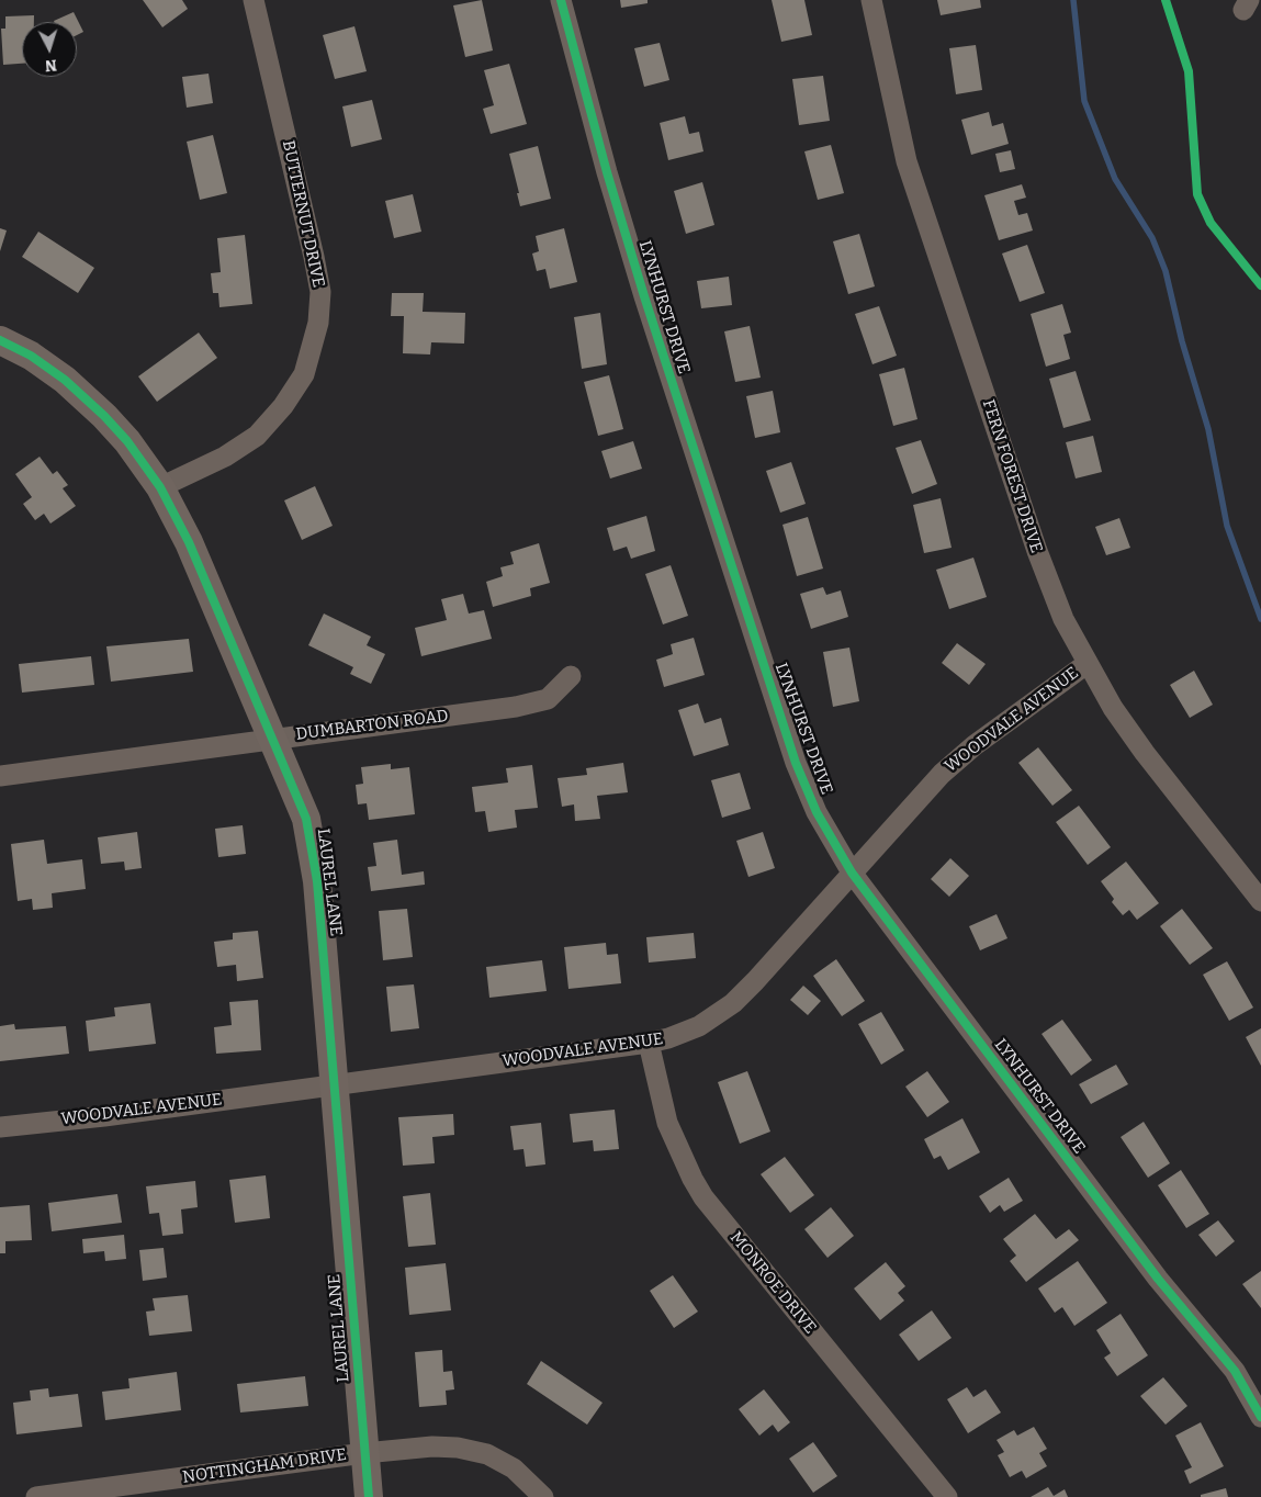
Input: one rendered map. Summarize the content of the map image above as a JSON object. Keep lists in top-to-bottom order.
{
  "streets": {
    "street": [
      "BUTTERNUT DRIVE",
      "LYNHURST DRIVE",
      "FERN FOREST DRIVE",
      "WOODVALE AVENUE",
      "DUMBARTON ROAD",
      "LAUREL LANE",
      "MONROE DRIVE",
      "NOTTINGHAM DRIVE"
    ]
  },
  "crossings": [
    ["BUTTERNUT DRIVE", "LAUREL LANE"],
    ["LYNHURST DRIVE", "WOODVALE AVENUE"],
    ["FERN FOREST DRIVE", "WOODVALE AVENUE"],
    ["WOODVALE AVENUE", "LAUREL LANE"],
    ["WOODVALE AVENUE", "MONROE DRIVE"],
    ["DUMBARTON ROAD", "LAUREL LANE"],
    ["LAUREL LANE", "NOTTINGHAM DRIVE"]
  ],
  "north": "bottom"
}
